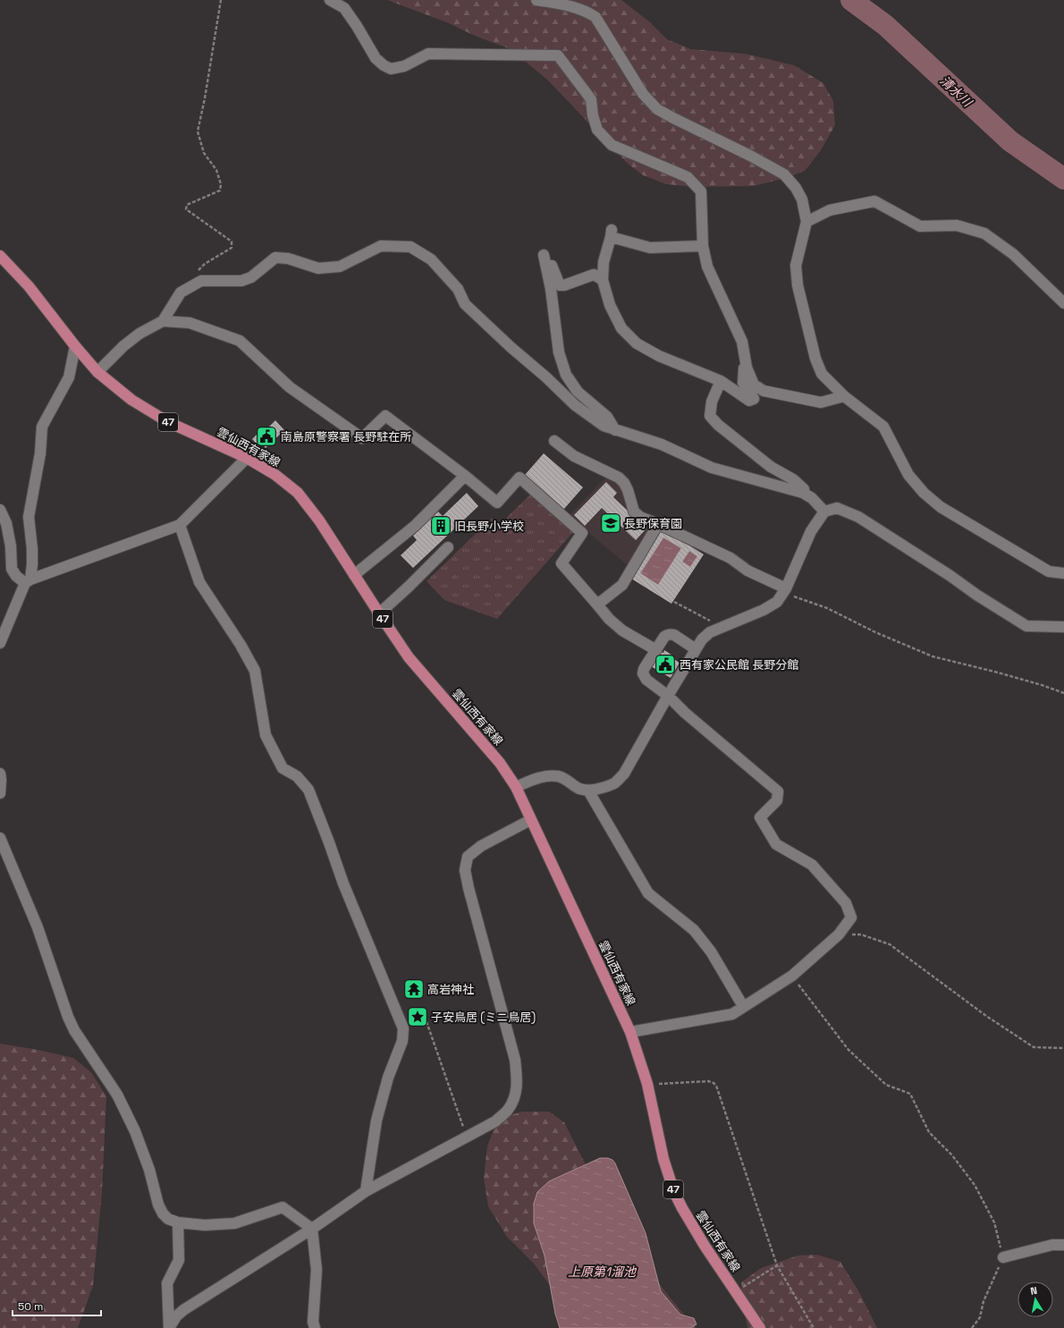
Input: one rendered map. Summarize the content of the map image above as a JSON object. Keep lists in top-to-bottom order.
{
  "streets": {
    "main road": ["47", "雲仙西有家線"]
  },
  "water": ["清水川", "上原第1溜池"],
  "places": {
    "public building": ["南島原警察署 長野駐在所", "西有家公民館 長野分館"],
    "school or university": ["長野保育園"],
    "building": ["旧長野小学校"],
    "temple": ["高岩神社"],
    "place": ["子安鳥居 (ミニ鳥居)"]
  },
  "scale_bar": "50 m",
  "north": "top"
}
